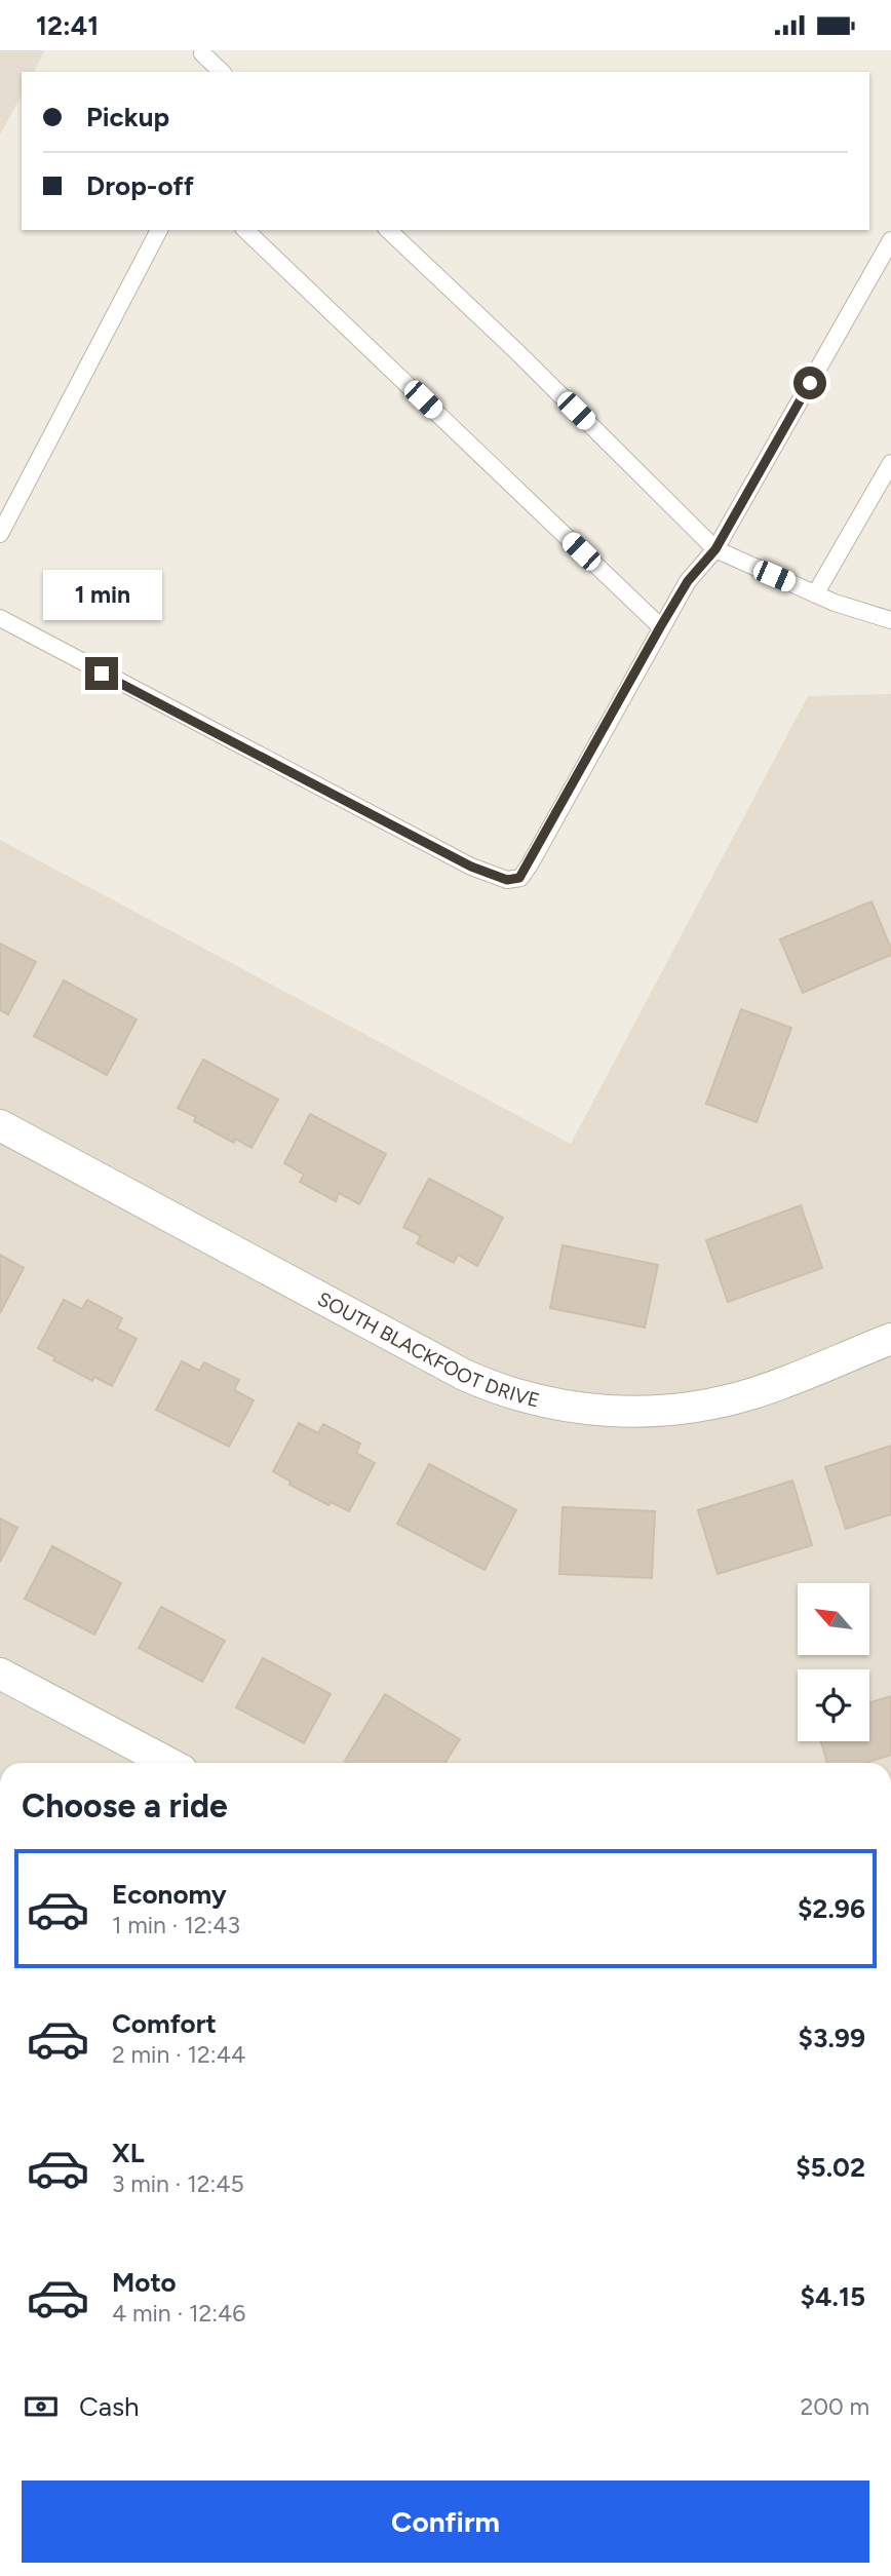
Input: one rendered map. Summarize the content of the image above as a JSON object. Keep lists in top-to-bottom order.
{
  "streets": {
    "street": ["SOUTH BLACKFOOT DRIVE"]
  },
  "north": "top left",
  "page": {
    "status": "12:41",
    "banner": ["Pickup", "Drop-off"],
    "bubble": "1 min",
    "heading": "Choose a ride",
    "list": [
      {
        "name": "Economy",
        "note": "1 min · 12:43",
        "value": "$2.96"
      },
      {
        "name": "Comfort",
        "note": "2 min · 12:44",
        "value": "$3.99"
      },
      {
        "name": "XL",
        "note": "3 min · 12:45",
        "value": "$5.02"
      },
      {
        "name": "Moto",
        "note": "4 min · 12:46",
        "value": "$4.15"
      }
    ],
    "pay": ["Cash", "200 m"],
    "buttons": "Confirm"
  }
}
